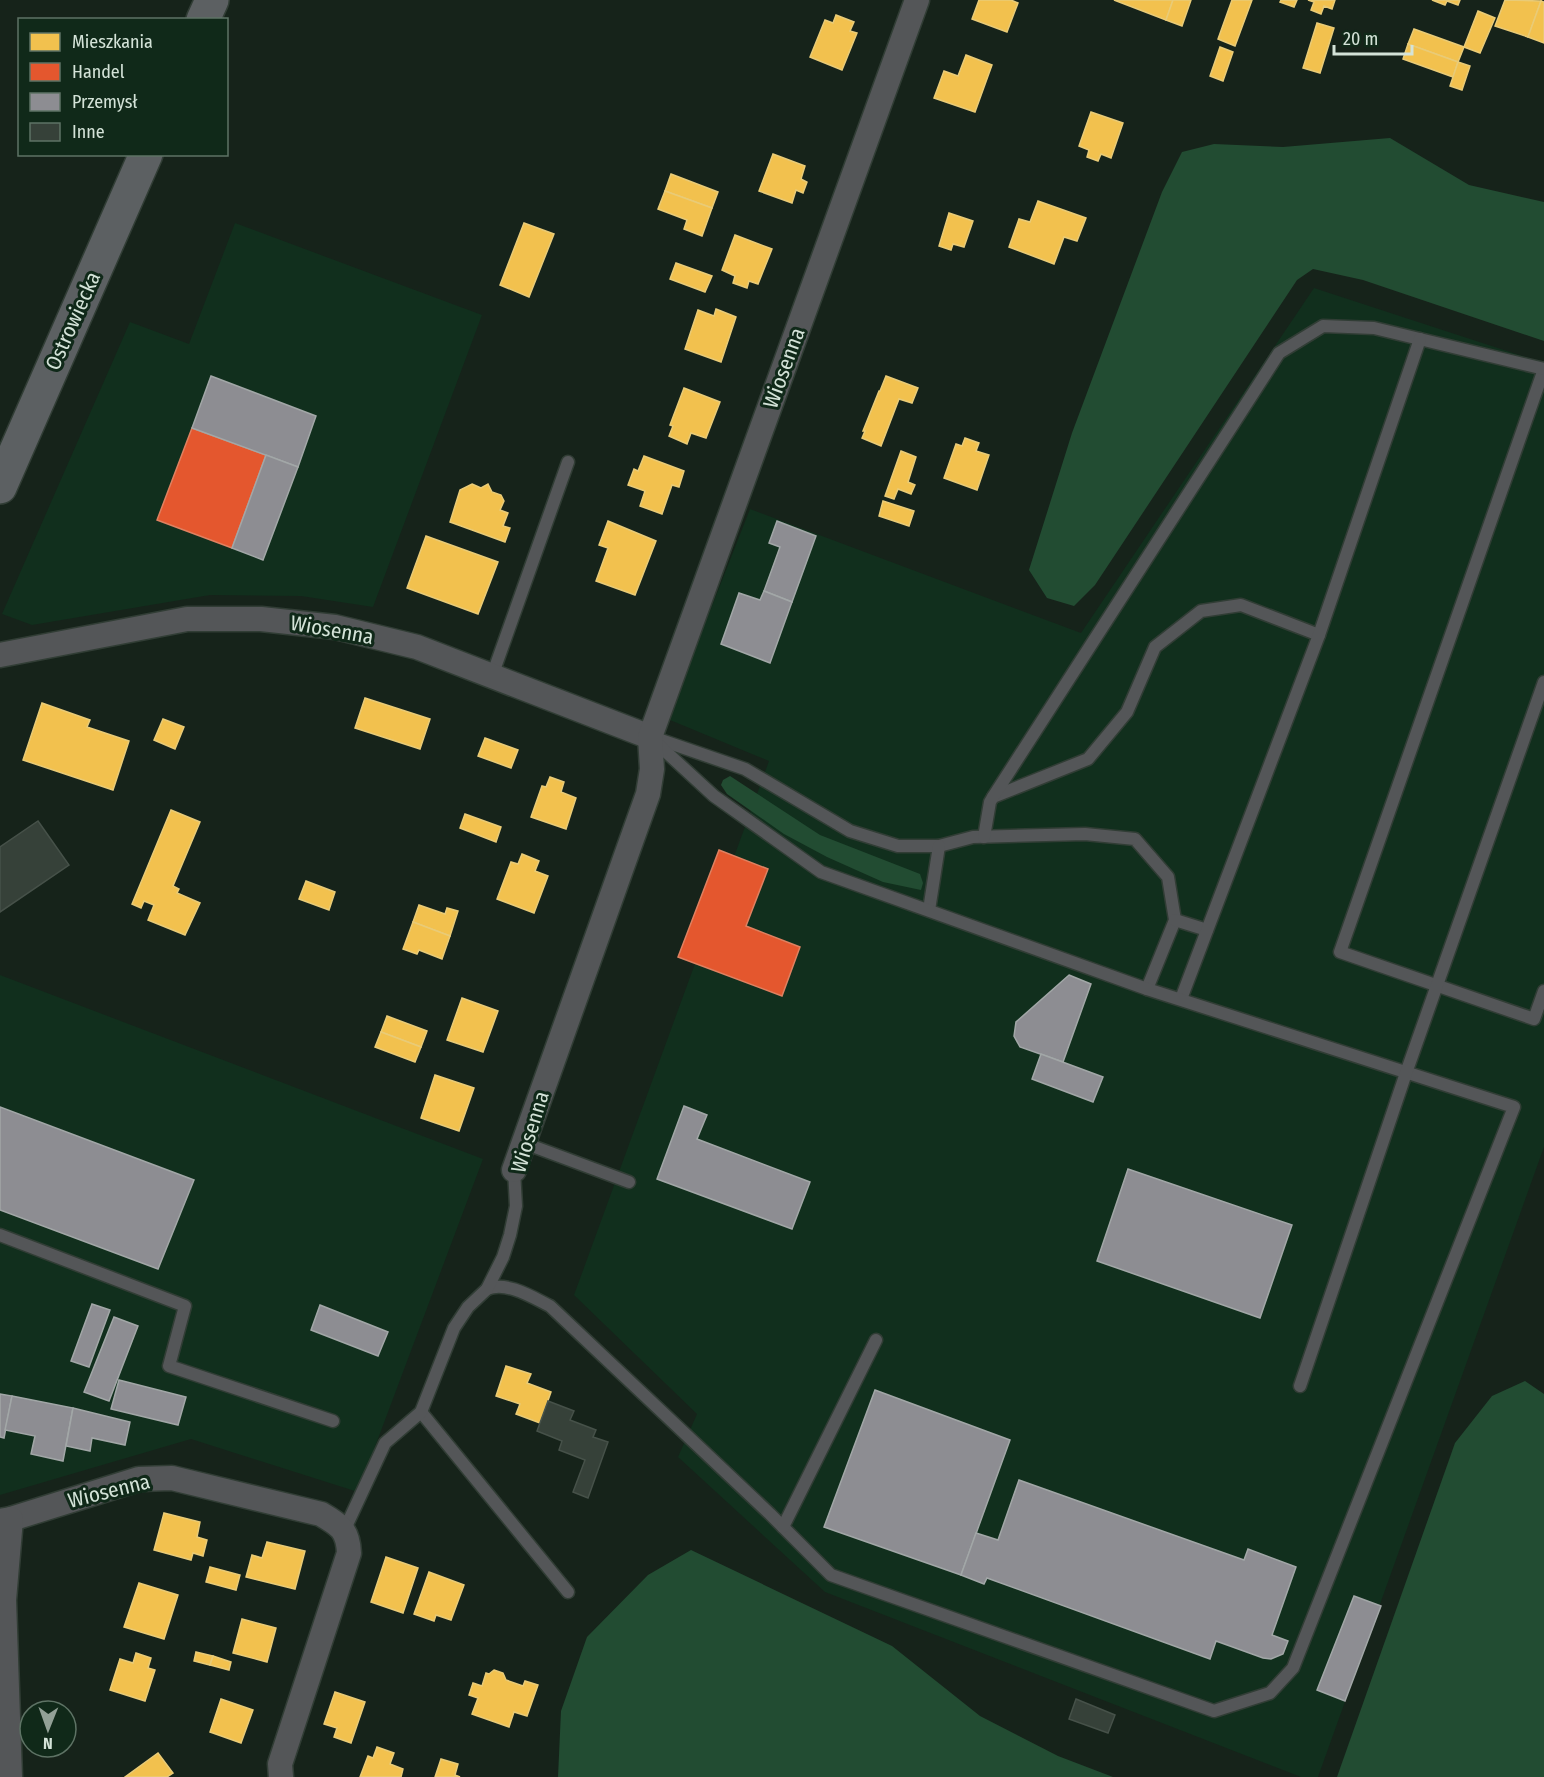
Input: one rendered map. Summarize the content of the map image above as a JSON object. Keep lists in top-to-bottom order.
{
  "streets": {
    "main road": ["Ostrowiecka"],
    "street": ["Wiosenna"]
  },
  "legend": [
    "Mieszkania",
    "Handel",
    "Przemysł",
    "Inne"
  ],
  "scale_bar": "20 m",
  "north": "bottom"
}
